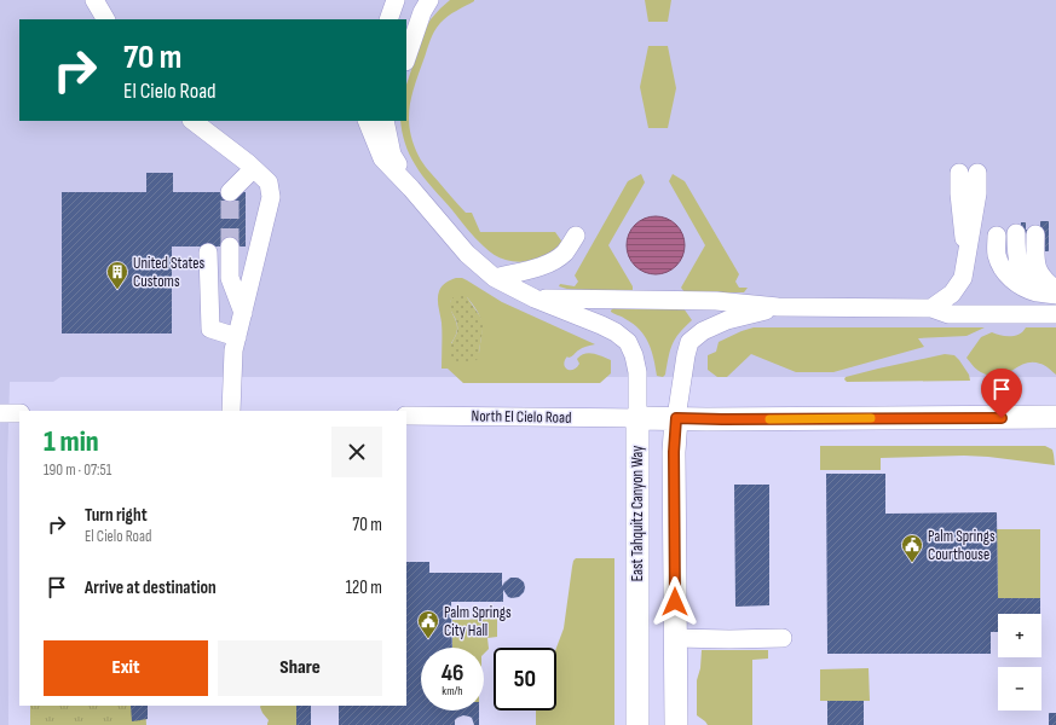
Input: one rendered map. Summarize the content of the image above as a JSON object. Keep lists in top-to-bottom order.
{
  "streets": {
    "main road": ["East Tahquitz Canyon Way"],
    "street": ["North El Cielo Road"]
  },
  "crossings": [
    ["North El Cielo Road", "East Tahquitz Canyon Way"]
  ],
  "places": {
    "building": ["United States Customs"],
    "public building": ["Palm Springs Courthouse", "Palm Springs City Hall"]
  },
  "page": {
    "turn": ["70 m", "El Cielo Road"],
    "heading": ["1 min", "190 m · 07:51"],
    "list": [
      {
        "name": "Turn right",
        "note": "El Cielo Road",
        "value": "70 m"
      },
      {
        "name": "Arrive at destination",
        "value": "120 m"
      }
    ],
    "map_buttons": ["+", "−"],
    "buttons": ["Exit", "Share"],
    "speed": "46 km/h",
    "limit": "50"
  }
}
